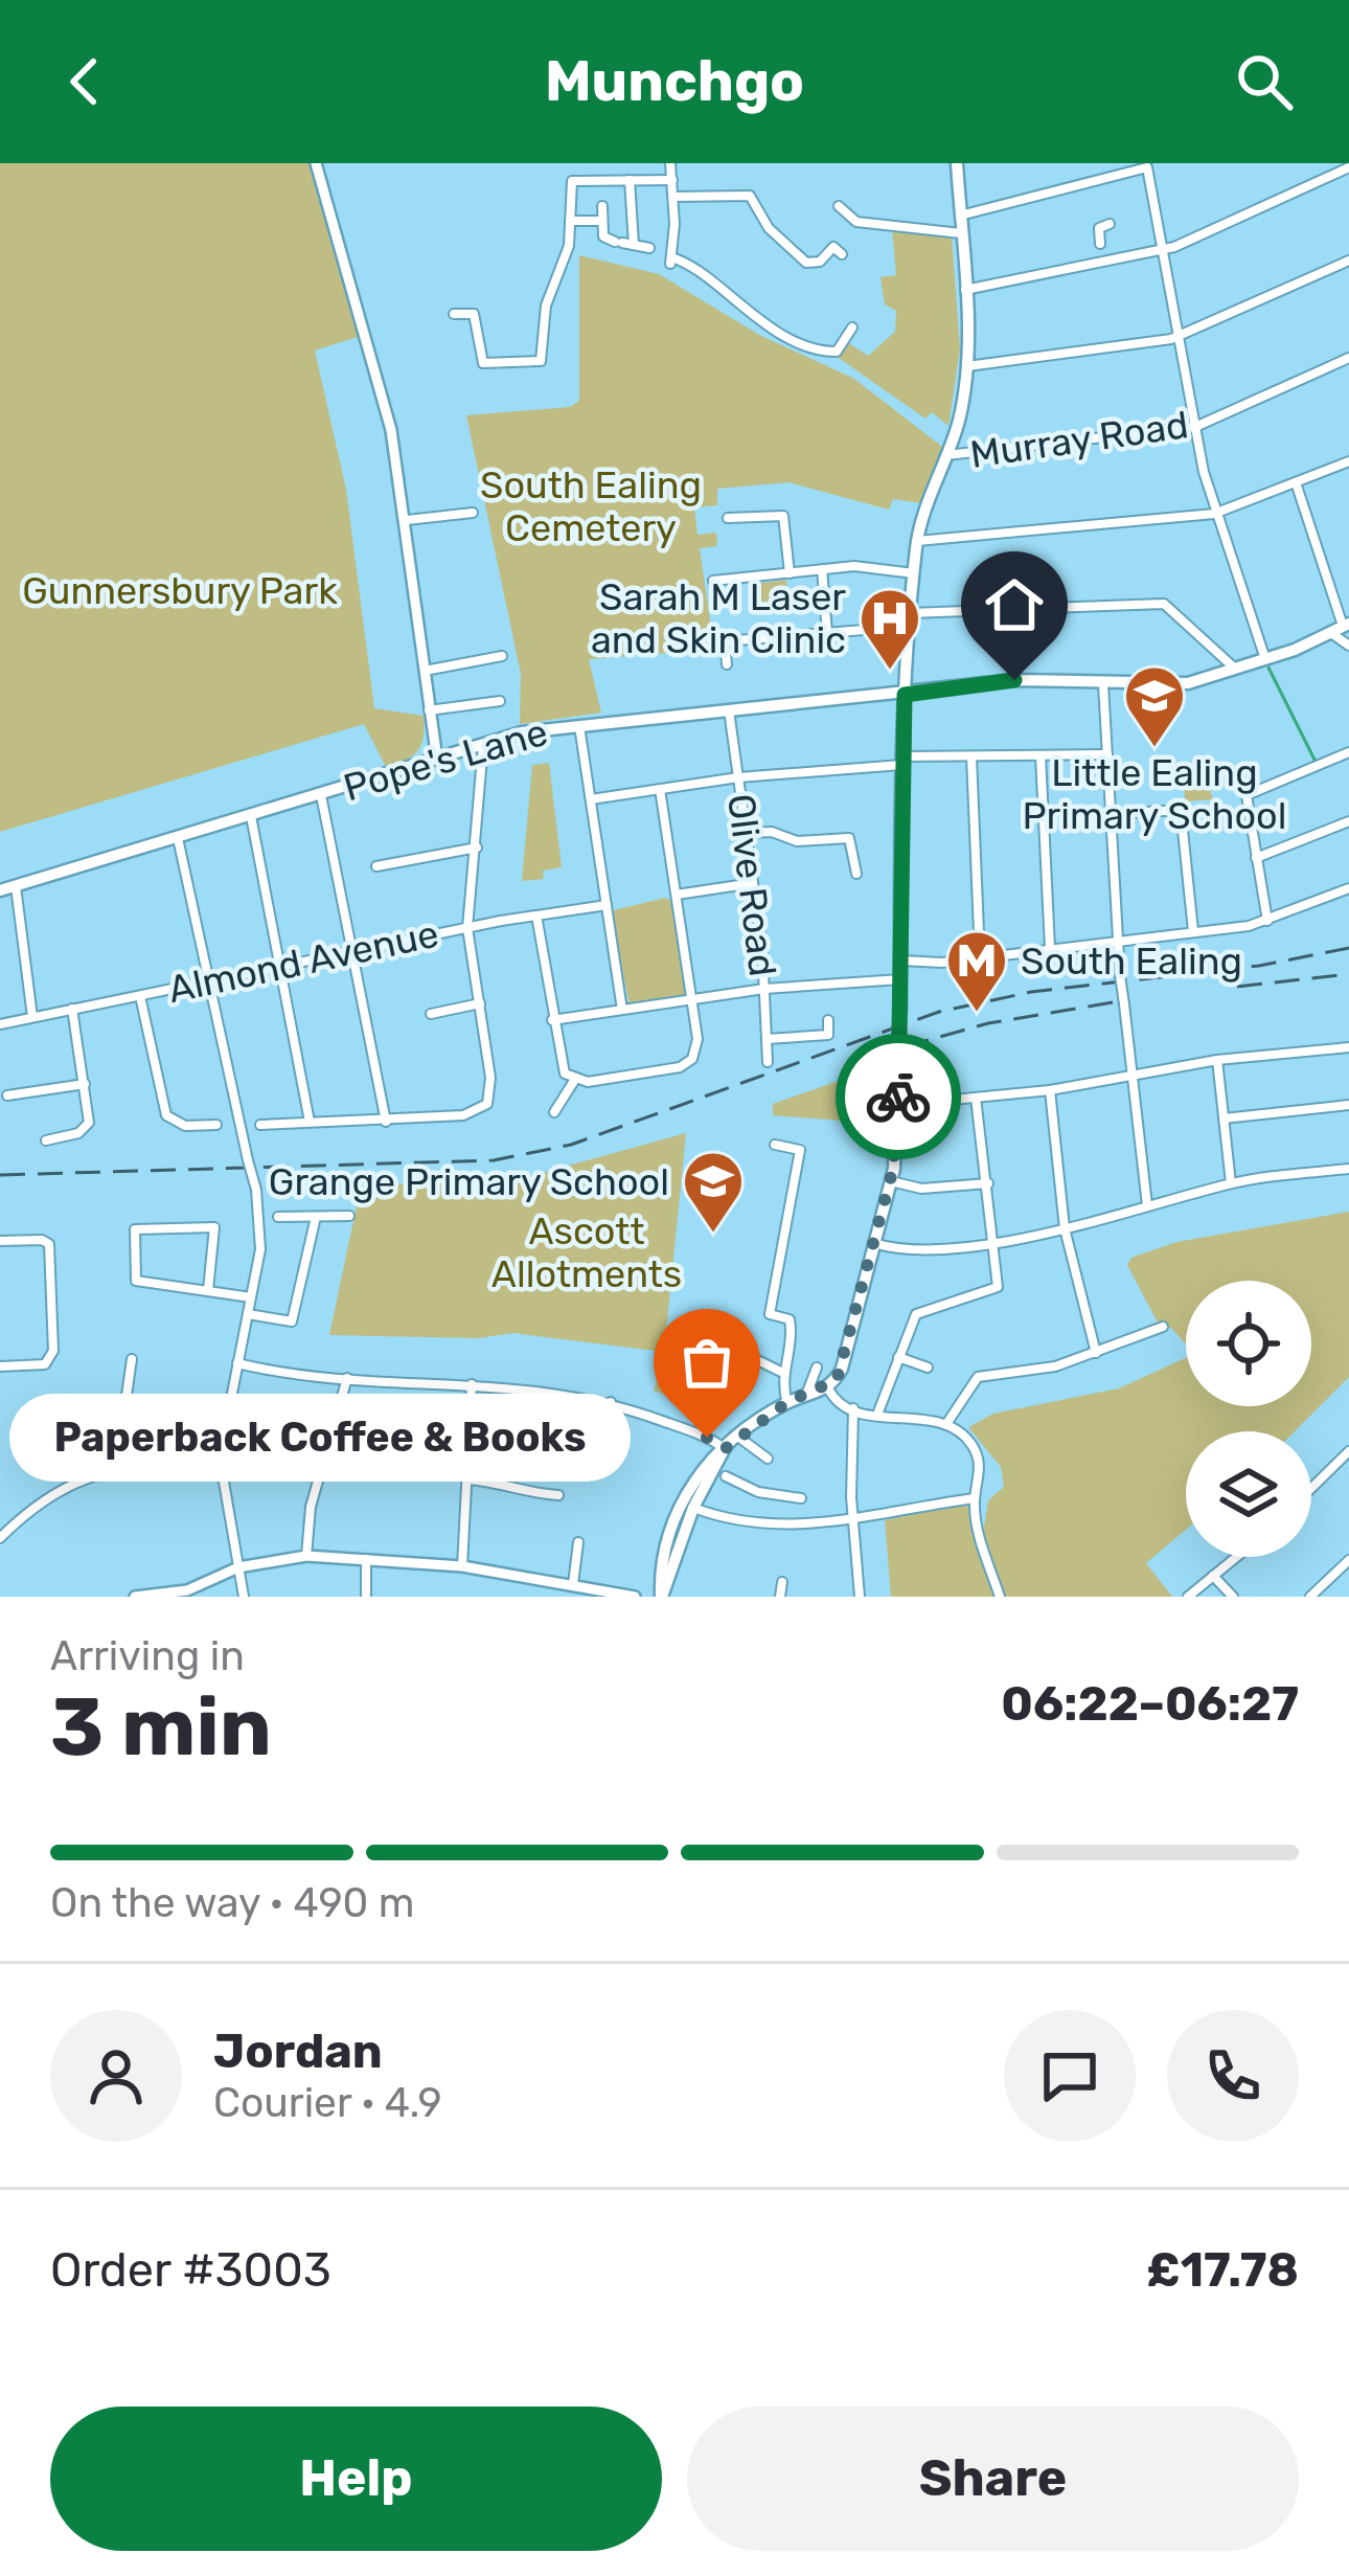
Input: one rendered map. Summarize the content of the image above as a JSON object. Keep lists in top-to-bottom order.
{
  "streets": {
    "main road": ["Pope's Lane"],
    "street": ["Murray Road", "Olive Road", "Almond Avenue"]
  },
  "crossings": [
    ["Pope's Lane", "Olive Road"]
  ],
  "parks": ["South Ealing Cemetery", "Gunnersbury Park", "Ascott Allotments"],
  "places": {
    "hospital": ["Sarah M Laser and Skin Clinic"],
    "school or university": ["Little Ealing Primary School", "Grange Primary School"],
    "metro station": ["South Ealing"],
    "other": ["Paperback Coffee & Books"]
  },
  "page": {
    "header": "Munchgo",
    "bubble": "Paperback Coffee & Books",
    "heading": ["3 min", "Arriving in", "06:22–06:27"],
    "panel": [
      "Jordan",
      "Courier · 4.9",
      "Order #3003",
      "£17.78"
    ],
    "bar": "On the way · 490 m",
    "buttons": ["Help", "Share"]
  }
}
